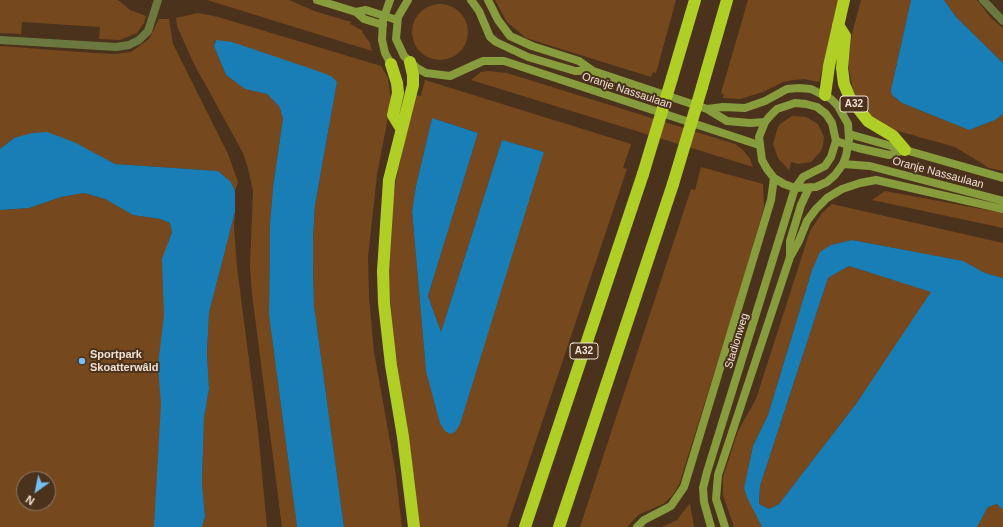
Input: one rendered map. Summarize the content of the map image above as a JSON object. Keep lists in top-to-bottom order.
{
  "streets": {
    "highway": ["A32"],
    "main road": ["Oranje Nassaulaan", "Stadionweg"]
  },
  "crossings": [
    ["Oranje Nassaulaan", "A32"],
    ["Oranje Nassaulaan", "Stadionweg"]
  ],
  "places": ["Sportpark Skoatterwâld"],
  "north": "bottom left"
}
